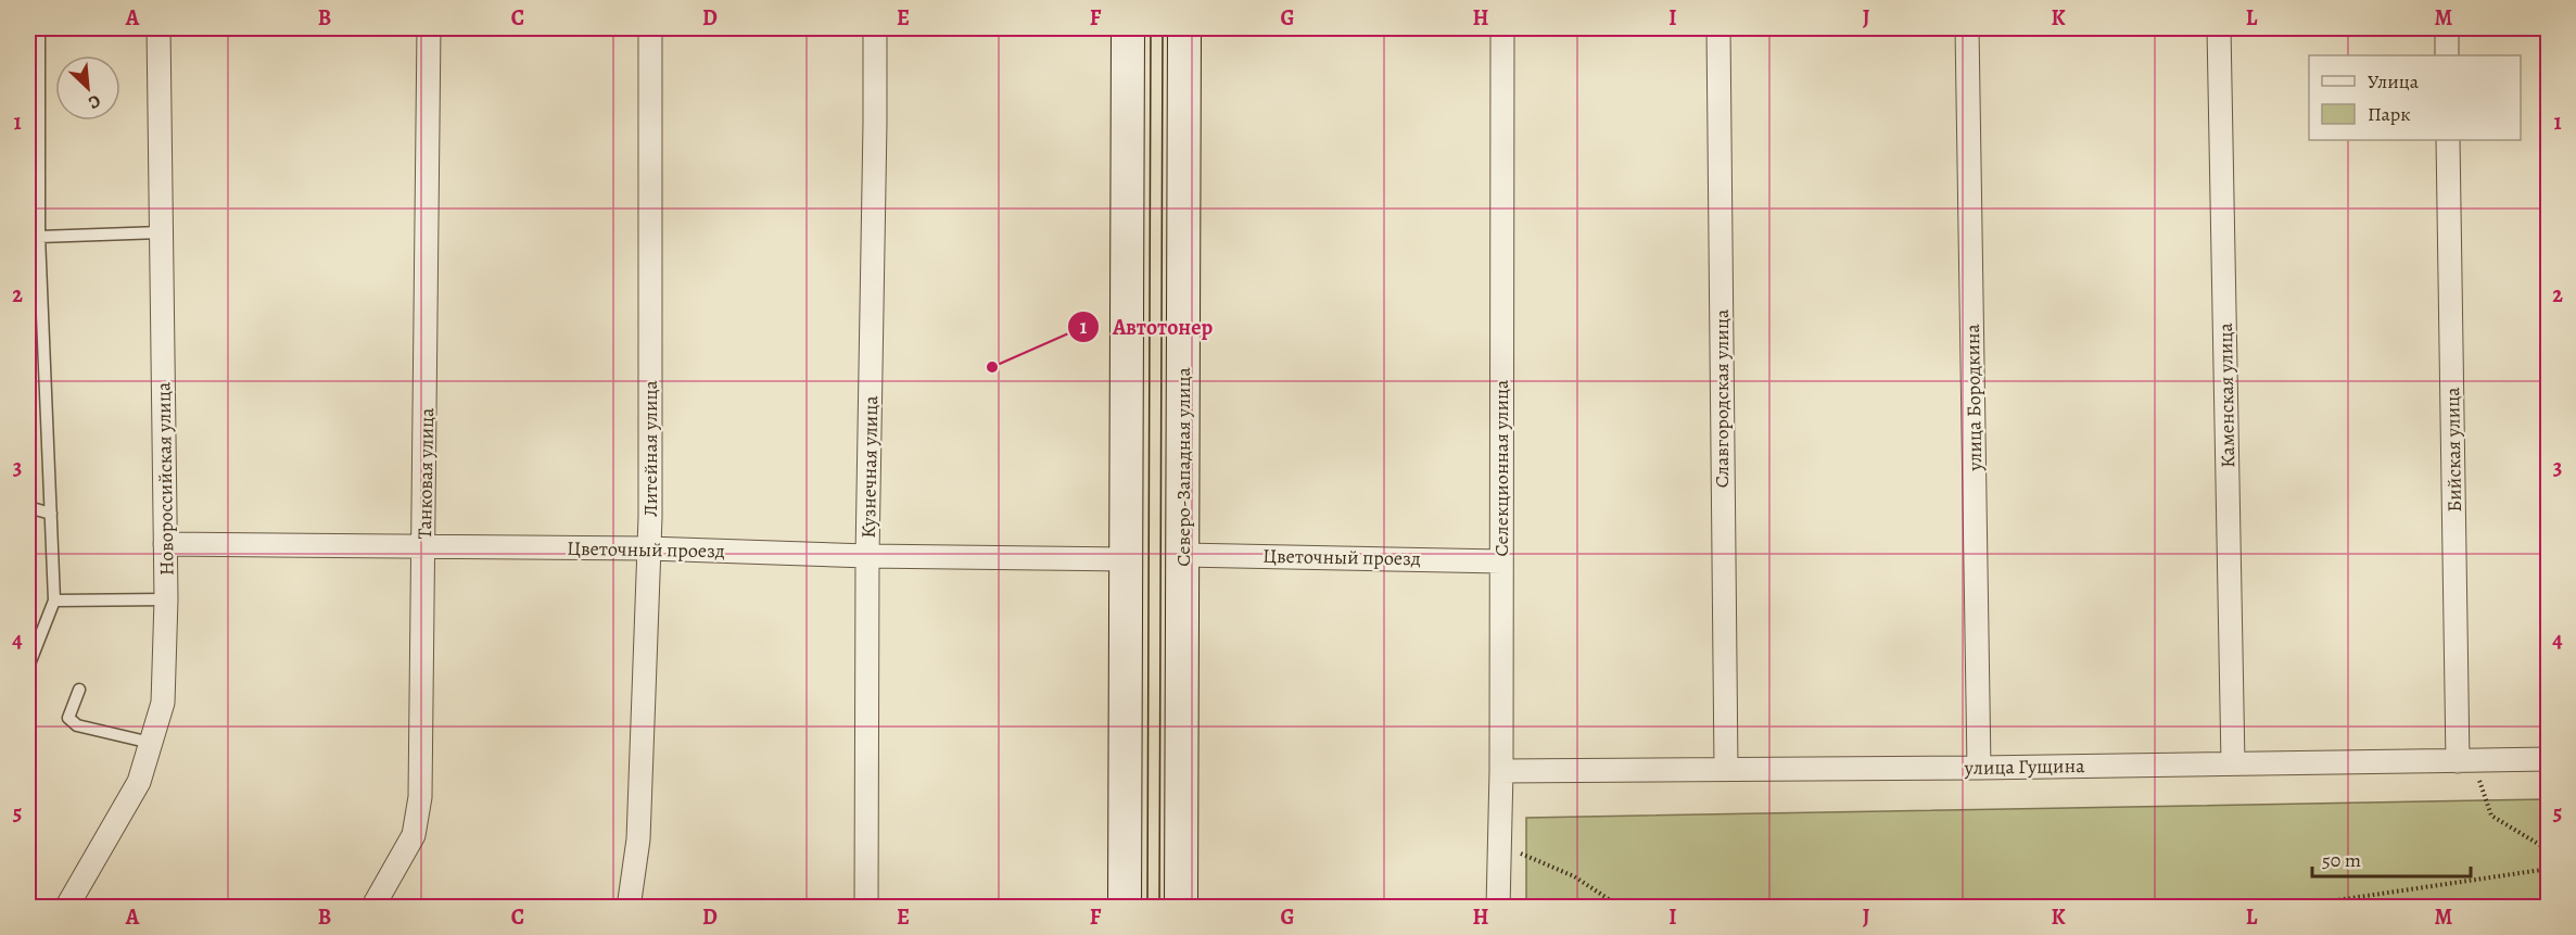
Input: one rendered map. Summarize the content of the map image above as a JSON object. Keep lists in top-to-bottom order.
{
  "streets": {
    "main road": ["Северо-Западная улица"],
    "street": [
      "Каменская улица",
      "улица Бородкина",
      "Славгородская улица",
      "Литейная улица",
      "Бийская улица",
      "Кузнечная улица",
      "Селекционная улица",
      "Танковая улица",
      "Новороссийская улица",
      "Цветочный проезд",
      "улица Гущина"
    ]
  },
  "crossings": [
    ["Каменская улица", "улица Гущина"],
    ["улица Бородкина", "улица Гущина"],
    ["Славгородская улица", "улица Гущина"],
    ["Литейная улица", "Цветочный проезд"],
    ["Бийская улица", "улица Гущина"],
    ["Кузнечная улица", "Цветочный проезд"],
    ["Северо-Западная улица", "Цветочный проезд"],
    ["Селекционная улица", "Цветочный проезд"],
    ["Селекционная улица", "улица Гущина"],
    ["Танковая улица", "Цветочный проезд"],
    ["Новороссийская улица", "Цветочный проезд"]
  ],
  "places": ["Автотонер"],
  "legend": ["Улица", "Парк"],
  "scale_bar": "50 m",
  "north": "bottom right",
  "grid": {
    "columns": [
      "A",
      "B",
      "C",
      "D",
      "E",
      "F",
      "G",
      "H",
      "I",
      "J",
      "K",
      "L",
      "M"
    ],
    "rows": [
      "1",
      "2",
      "3",
      "4",
      "5"
    ]
  }
}
